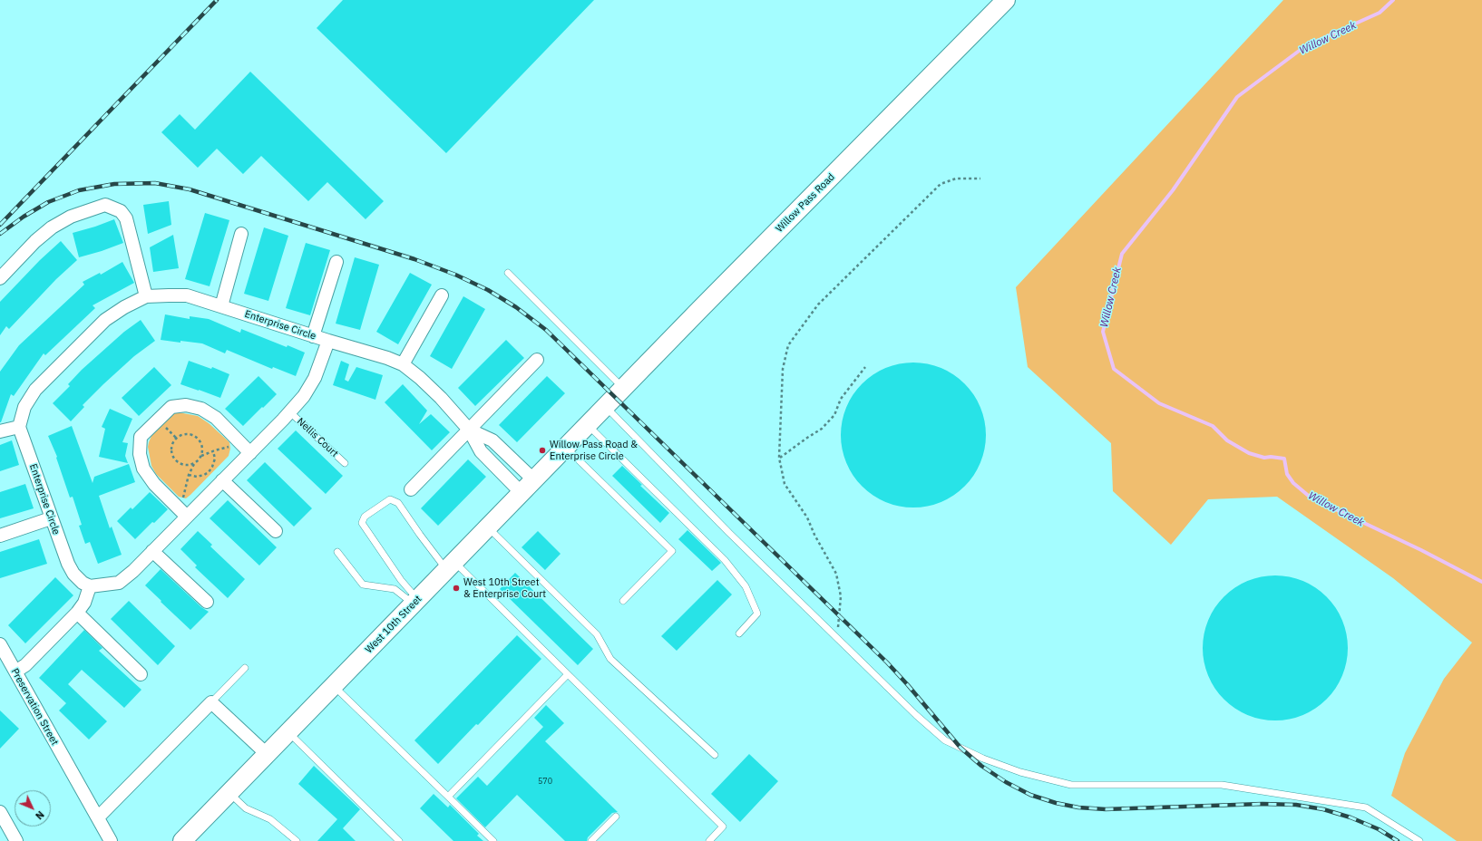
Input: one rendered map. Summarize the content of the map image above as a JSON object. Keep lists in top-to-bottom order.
{
  "streets": {
    "main road": ["Willow Pass Road", "West 10th Street"],
    "street": ["Enterprise Circle", "Preservation Street"],
    "lane": ["Nellis Court"]
  },
  "crossings": [
    ["Willow Pass Road", "West 10th Street"],
    ["Enterprise Circle", "Nellis Court"],
    ["Enterprise Circle", "West 10th Street"]
  ],
  "water": ["Willow Creek"],
  "places": ["Willow Pass Road & Enterprise Circle", "West 10th Street & Enterprise Court"],
  "house_numbers": ["570"],
  "north": "bottom right"
}
